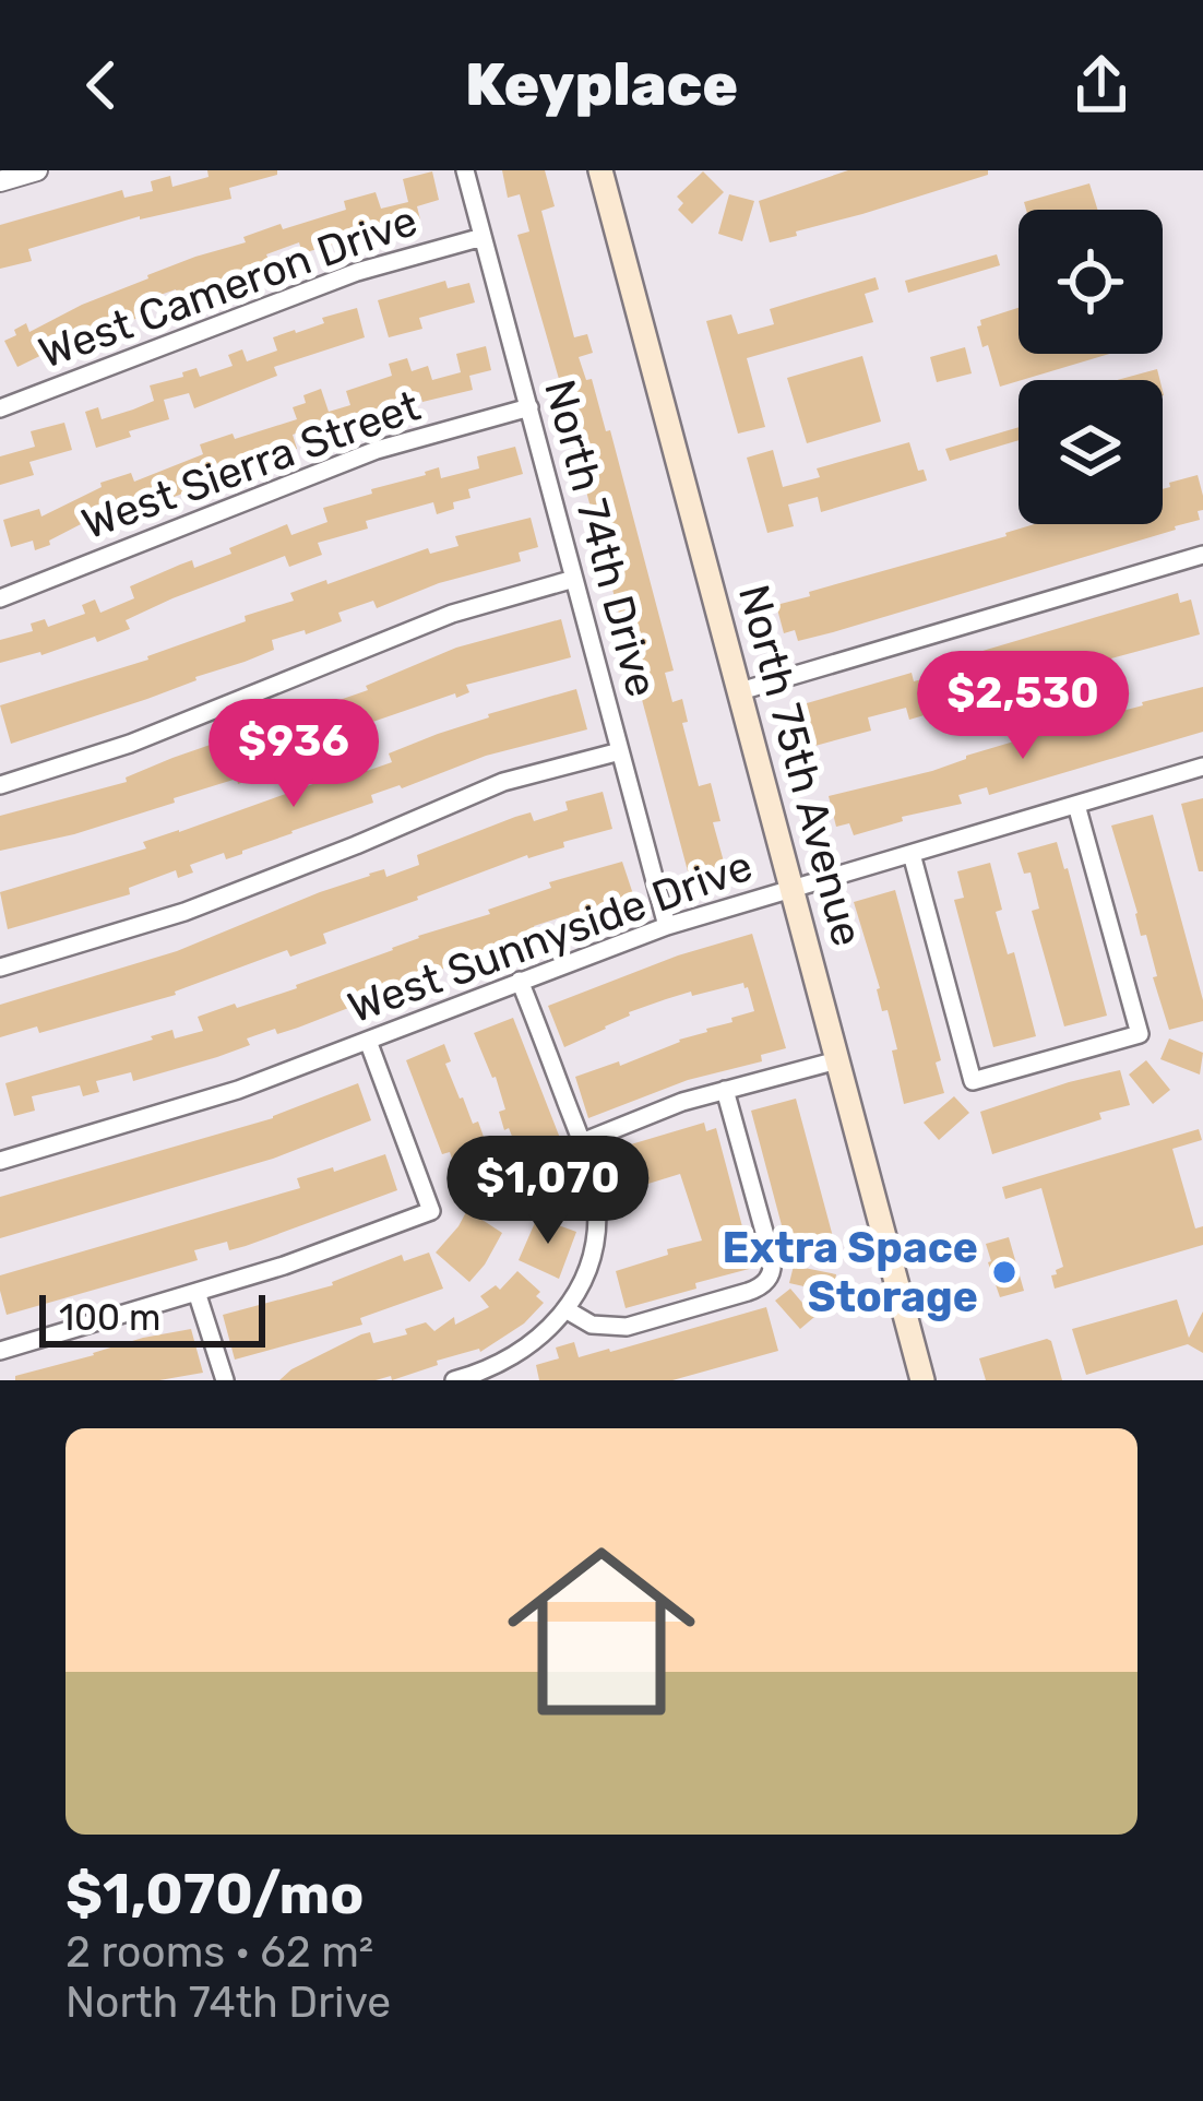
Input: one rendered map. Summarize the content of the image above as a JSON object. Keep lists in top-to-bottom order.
{
  "streets": {
    "main road": ["North 75th Avenue"],
    "street": [
      "West Cameron Drive",
      "West Sierra Street",
      "North 74th Drive",
      "West Sunnyside Drive"
    ]
  },
  "crossings": [
    ["West Cameron Drive", "North 74th Drive"],
    ["West Sierra Street", "North 74th Drive"],
    ["North 74th Drive", "West Sunnyside Drive"],
    ["North 75th Avenue", "West Sunnyside Drive"]
  ],
  "places": ["Extra Space Storage"],
  "scale_bar": "100 m",
  "page": {
    "header": "Keyplace",
    "price": ["$2,530", "$936", "$1,070"],
    "scale": "100 m",
    "list": [
      {
        "name": "$1,070/mo",
        "note": "2 rooms · 62 m² · North 74th Drive"
      }
    ]
  }
}
